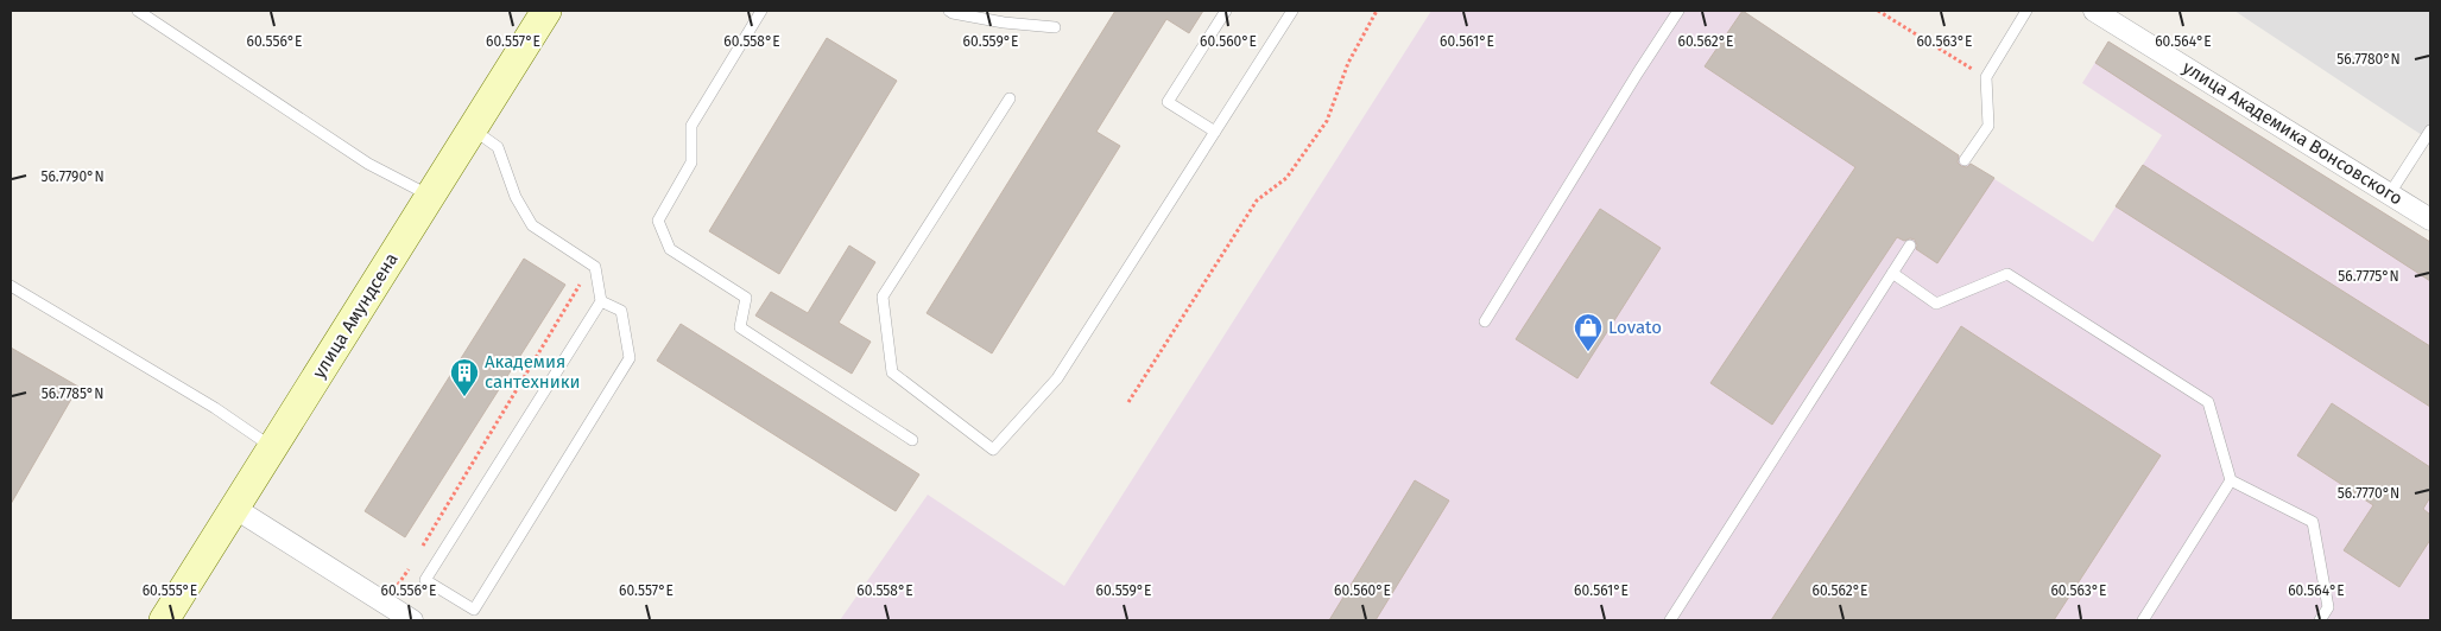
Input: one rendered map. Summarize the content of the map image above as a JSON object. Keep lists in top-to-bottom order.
{
  "streets": {
    "main road": ["улица Амундсена"],
    "street": ["улица Академика Вонсовского"]
  },
  "places": {
    "shop": ["Lovato"],
    "building": ["Академия сантехники"]
  },
  "coordinates": [
    "60.556°E",
    "60.557°E",
    "60.558°E",
    "60.559°E",
    "60.560°E",
    "60.561°E",
    "60.562°E",
    "60.563°E",
    "60.564°E",
    "56.7780°N",
    "56.7790°N",
    "56.7775°N",
    "56.7785°N",
    "56.7770°N",
    "60.555°E"
  ]
}
